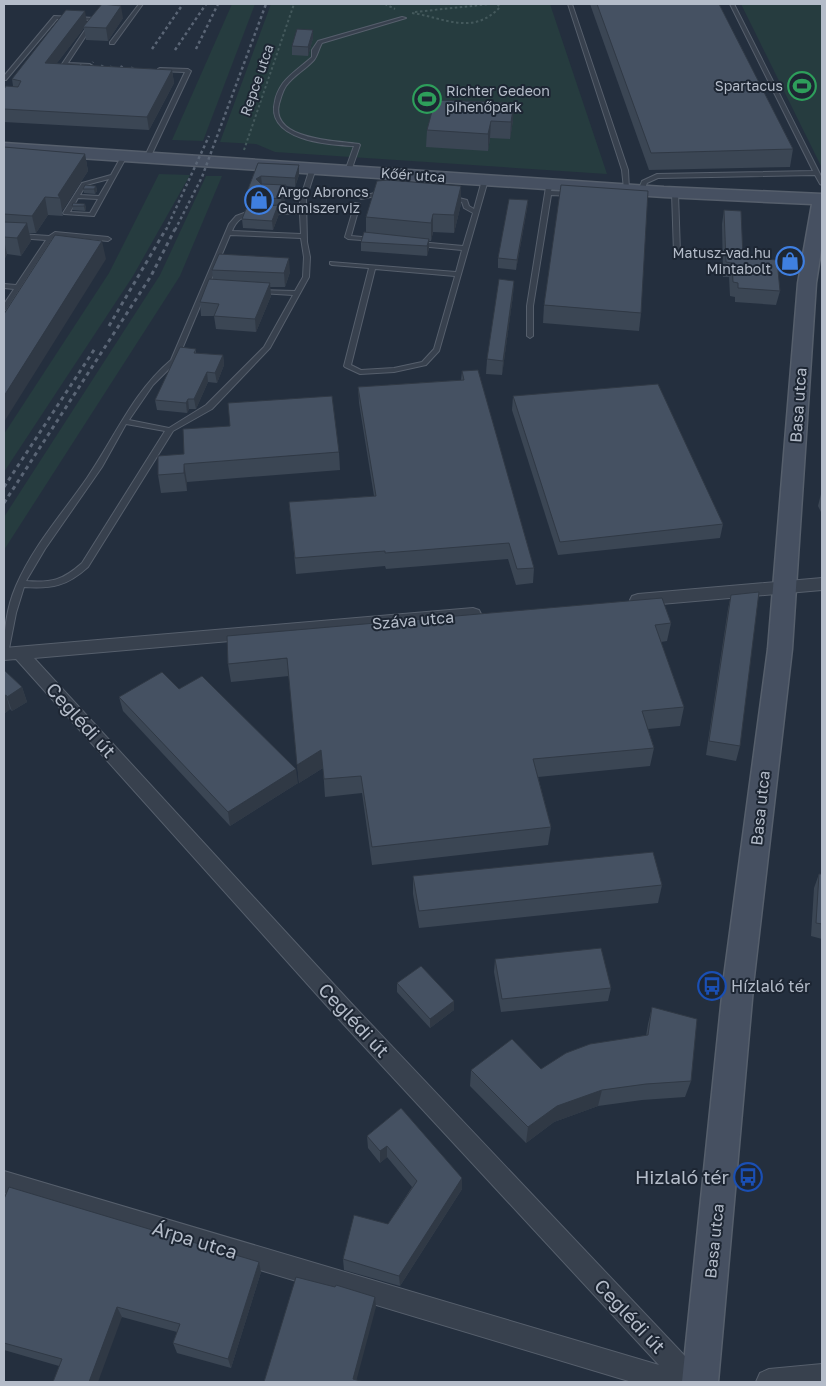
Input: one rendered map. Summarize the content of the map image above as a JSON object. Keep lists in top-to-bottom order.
{
  "streets": {
    "street": [
      "Kőér utca",
      "Basa utca",
      "Száva utca",
      "Ceglédi út",
      "Árpa utca"
    ],
    "path": ["Repce utca"]
  },
  "crossings": [
    ["Repce utca", "Kőér utca"],
    ["Kőér utca", "Basa utca"],
    ["Száva utca", "Ceglédi út"]
  ],
  "places": {
    "sports": ["Spartacus", "Richter Gedeon pihenőpark"],
    "shop": ["Argo Abroncs Gumiszerviz", "Matusz-vad.hu Mintabolt"],
    "bus stop": ["Hízlaló tér", "Hizlaló tér"]
  }
}
